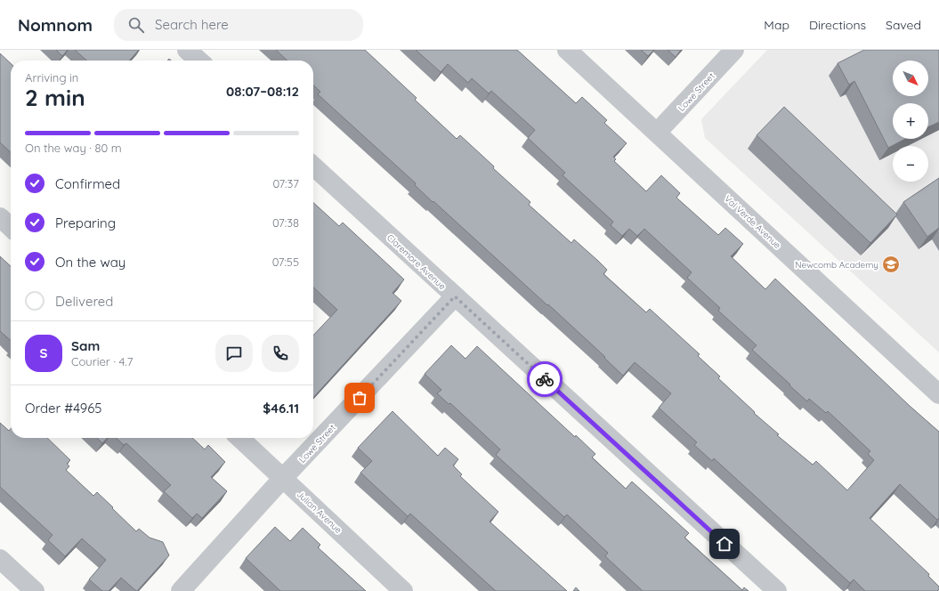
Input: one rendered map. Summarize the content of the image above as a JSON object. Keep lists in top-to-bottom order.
{
  "streets": {
    "street": [
      "Lowe Street",
      "Val Verde Avenue",
      "Claremore Avenue",
      "Julian Avenue"
    ]
  },
  "crossings": [
    ["Lowe Street", "Val Verde Avenue"],
    ["Lowe Street", "Claremore Avenue"],
    ["Lowe Street", "Julian Avenue"]
  ],
  "places": {
    "school or university": ["Newcomb Academy"]
  },
  "north": "bottom right",
  "page": {
    "header": "Nomnom",
    "search": "Search here",
    "nav": ["Map", "Directions", "Saved"],
    "map_buttons": ["+", "−"],
    "heading": ["2 min", "Arriving in", "08:07–08:12"],
    "panel": [
      "Sam",
      "Courier · 4.7",
      "Order #4965",
      "$46.11"
    ],
    "bar": "On the way · 80 m",
    "list": [
      ["Confirmed", "07:37"],
      ["Preparing", "07:38"],
      ["On the way", "07:55"],
      "Delivered"
    ],
    "round": "S"
  }
}
